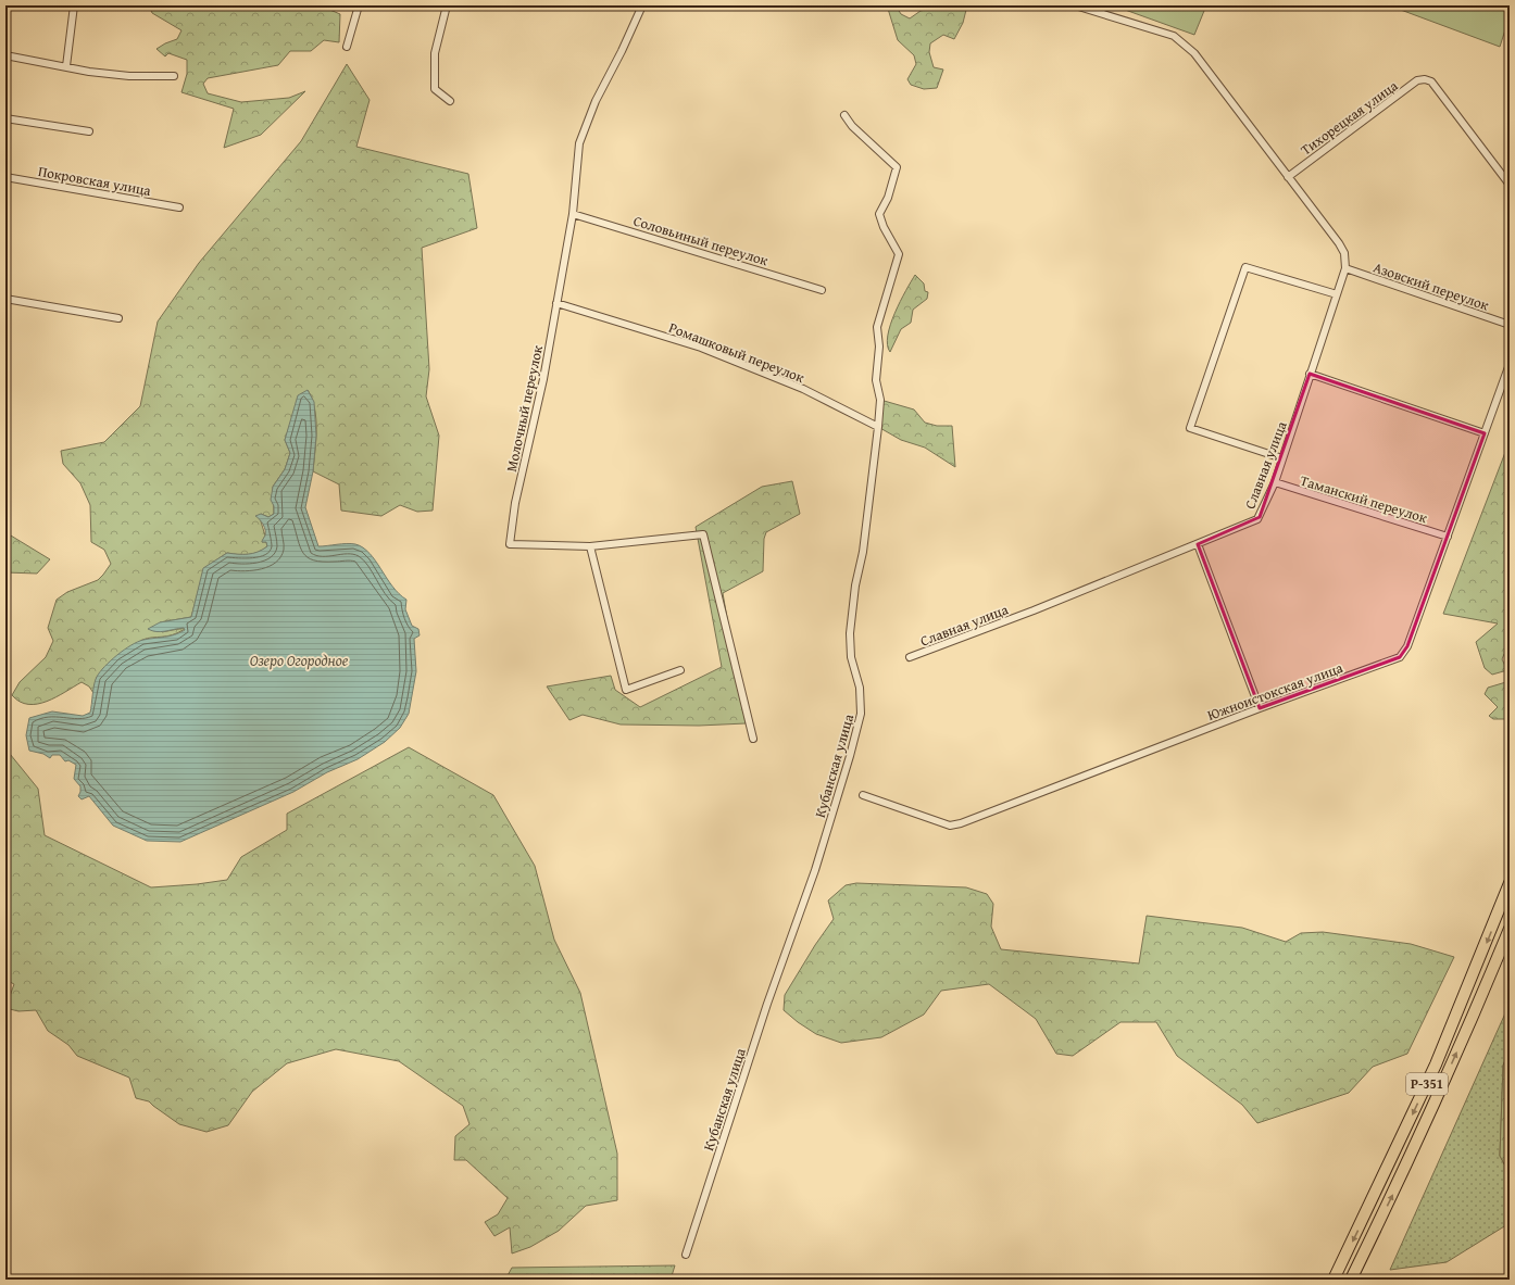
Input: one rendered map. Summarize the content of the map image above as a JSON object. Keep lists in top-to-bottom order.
{
  "streets": {
    "highway": ["Р-351"],
    "street": [
      "Тихорецкая улица",
      "Покровская улица",
      "Соловьиный переулок",
      "Азовский переулок",
      "Ромашковый переулок",
      "Молочный переулок",
      "Славная улица",
      "Таманский переулок",
      "Южноистокская улица",
      "Кубанская улица"
    ]
  },
  "crossings": [
    ["Тихорецкая улица", "Славная улица"],
    ["Соловьиный переулок", "Молочный переулок"],
    ["Азовский переулок", "Славная улица"],
    ["Ромашковый переулок", "Молочный переулок"],
    ["Ромашковый переулок", "Кубанская улица"],
    ["Славная улица", "Таманский переулок"],
    ["Таманский переулок", "Южноистокская улица"]
  ],
  "water": ["Озеро Огородное"]
}
